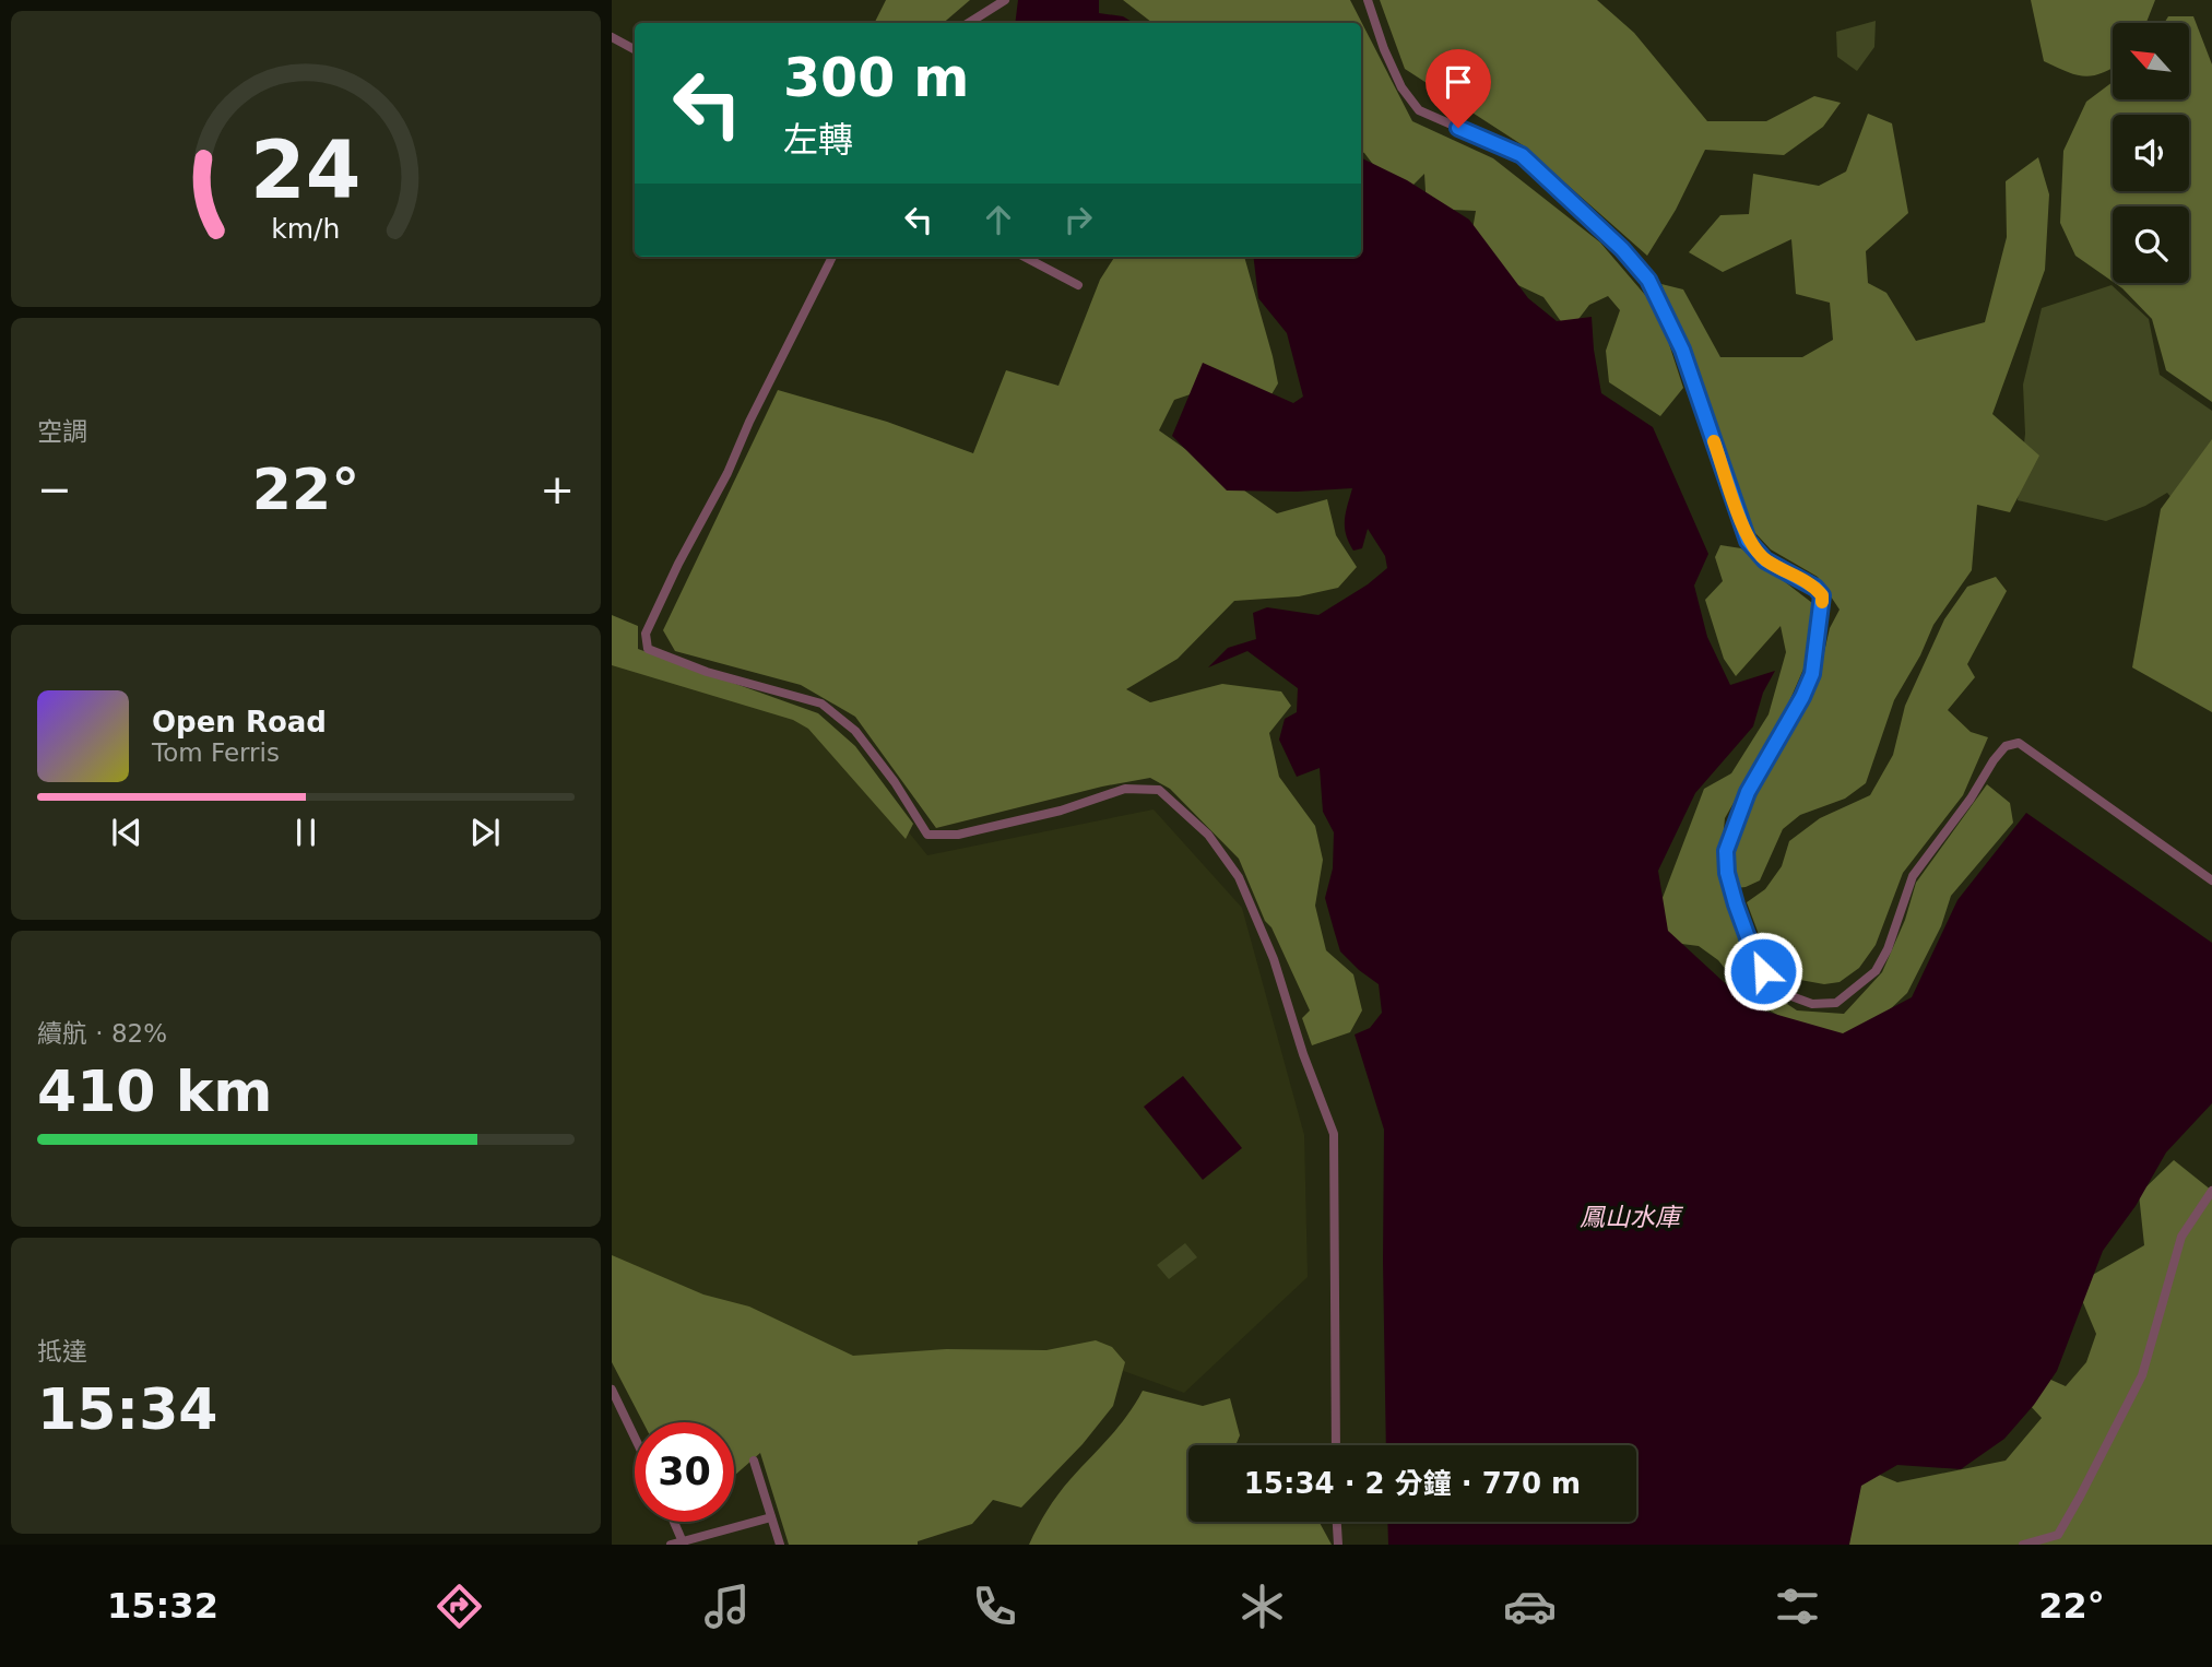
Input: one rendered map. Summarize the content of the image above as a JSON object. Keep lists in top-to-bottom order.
{
  "water": ["鳳山水庫"],
  "north": "top left",
  "page": {
    "turn": ["300 m", "左轉"],
    "tile": [
      "空調",
      ["續航 · 82%", "410 km"],
      ["抵達", "15:34"]
    ],
    "heat": ["−", "22°", "+"],
    "song": ["Open Road", "Tom Ferris"],
    "limit": "30",
    "trip": "15:34 · 2 分鐘 · 770 m",
    "tabs": ["15:32", "22°"],
    "gauge": ["24", "km/h"]
  }
}
